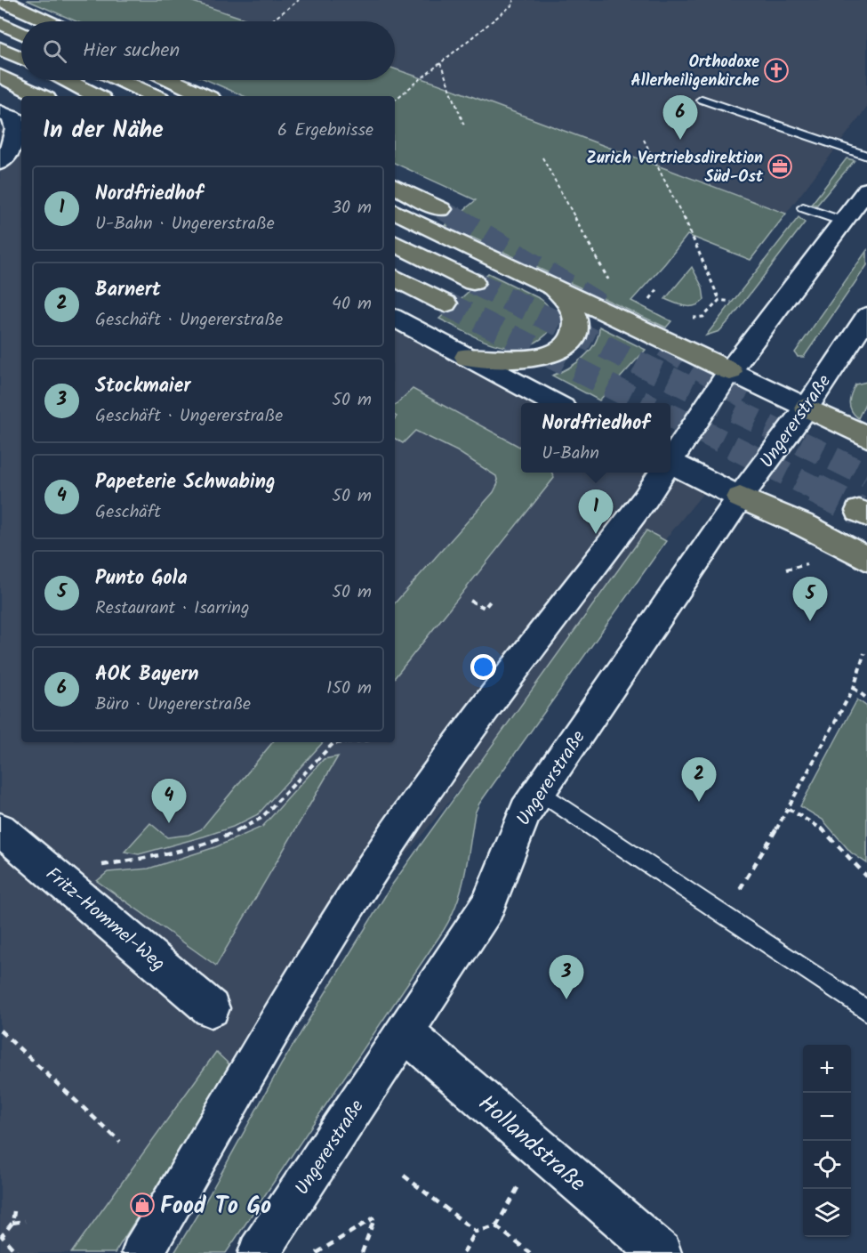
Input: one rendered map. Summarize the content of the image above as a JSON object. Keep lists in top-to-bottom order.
{
  "streets": {
    "main road": ["Ungererstraße", "Fritz-Hommel-Weg", "Hollandstraße"]
  },
  "crossings": [
    ["Ungererstraße", "Hollandstraße"]
  ],
  "places": {
    "church": ["Orthodoxe Allerheiligenkirche"],
    "office": ["Zurich Vertriebsdirektion Süd-Ost"],
    "shop": ["Food To Go"]
  },
  "page": {
    "search": "Hier suchen",
    "pins": [
      "6",
      "1",
      "5",
      "2",
      "4",
      "3"
    ],
    "heading": ["In der Nähe", "6 Ergebnisse"],
    "list": [
      {
        "mark": "1",
        "name": "Nordfriedhof",
        "note": "U-Bahn · Ungererstraße",
        "value": "30 m"
      },
      {
        "mark": "2",
        "name": "Barnert",
        "note": "Geschäft · Ungererstraße",
        "value": "40 m"
      },
      {
        "mark": "3",
        "name": "Stockmaier",
        "note": "Geschäft · Ungererstraße",
        "value": "50 m"
      },
      {
        "mark": "4",
        "name": "Papeterie Schwabing",
        "note": "Geschäft",
        "value": "50 m"
      },
      {
        "mark": "5",
        "name": "Punto Gola",
        "note": "Restaurant · Isarring",
        "value": "50 m"
      },
      {
        "mark": "6",
        "name": "AOK Bayern",
        "note": "Büro · Ungererstraße",
        "value": "150 m"
      }
    ],
    "popup": ["Nordfriedhof", "U-Bahn"],
    "map_buttons": ["+", "−"]
  }
}
